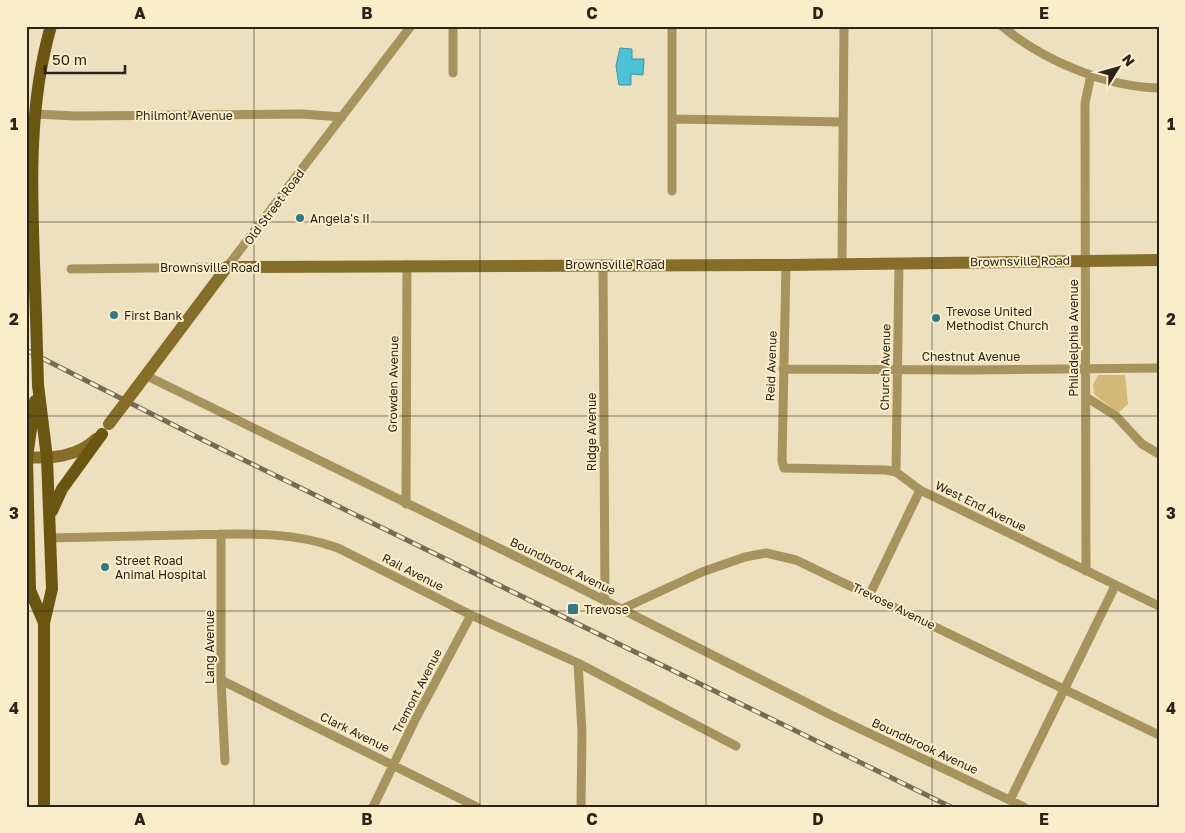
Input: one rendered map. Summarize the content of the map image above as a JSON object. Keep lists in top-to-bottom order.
{
  "streets": {
    "street": [
      "Philmont Avenue",
      "Old Street Road",
      "Brownsville Road",
      "Philadelphia Avenue",
      "Chestnut Avenue",
      "Reid Avenue",
      "Church Avenue",
      "Growden Avenue",
      "Ridge Avenue",
      "West End Avenue",
      "Boundbrook Avenue",
      "Rail Avenue",
      "Trevose Avenue",
      "Lang Avenue",
      "Tremont Avenue",
      "Clark Avenue"
    ]
  },
  "crossings": [
    ["Philmont Avenue", "Old Street Road"],
    ["Old Street Road", "Brownsville Road"],
    ["Old Street Road", "Boundbrook Avenue"],
    ["Brownsville Road", "Philadelphia Avenue"],
    ["Brownsville Road", "Reid Avenue"],
    ["Brownsville Road", "Church Avenue"],
    ["Brownsville Road", "Growden Avenue"],
    ["Brownsville Road", "Ridge Avenue"],
    ["Philadelphia Avenue", "Chestnut Avenue"],
    ["Philadelphia Avenue", "West End Avenue"],
    ["Chestnut Avenue", "Reid Avenue"],
    ["Chestnut Avenue", "Church Avenue"],
    ["Reid Avenue", "Church Avenue"],
    ["Reid Avenue", "West End Avenue"],
    ["Church Avenue", "West End Avenue"],
    ["Growden Avenue", "Boundbrook Avenue"],
    ["Ridge Avenue", "Boundbrook Avenue"],
    ["Boundbrook Avenue", "Trevose Avenue"],
    ["Rail Avenue", "Lang Avenue"],
    ["Rail Avenue", "Tremont Avenue"],
    ["Lang Avenue", "Clark Avenue"],
    ["Tremont Avenue", "Clark Avenue"]
  ],
  "places": {
    "other": [
      "Angela's II",
      "First Bank",
      "Trevose United Methodist Church",
      "Street Road Animal Hospital"
    ],
    "transit": ["Trevose"]
  },
  "scale_bar": "50 m",
  "north": "top right",
  "grid": {
    "columns": [
      "A",
      "B",
      "C",
      "D",
      "E"
    ],
    "rows": [
      "1",
      "2",
      "3",
      "4"
    ]
  }
}
